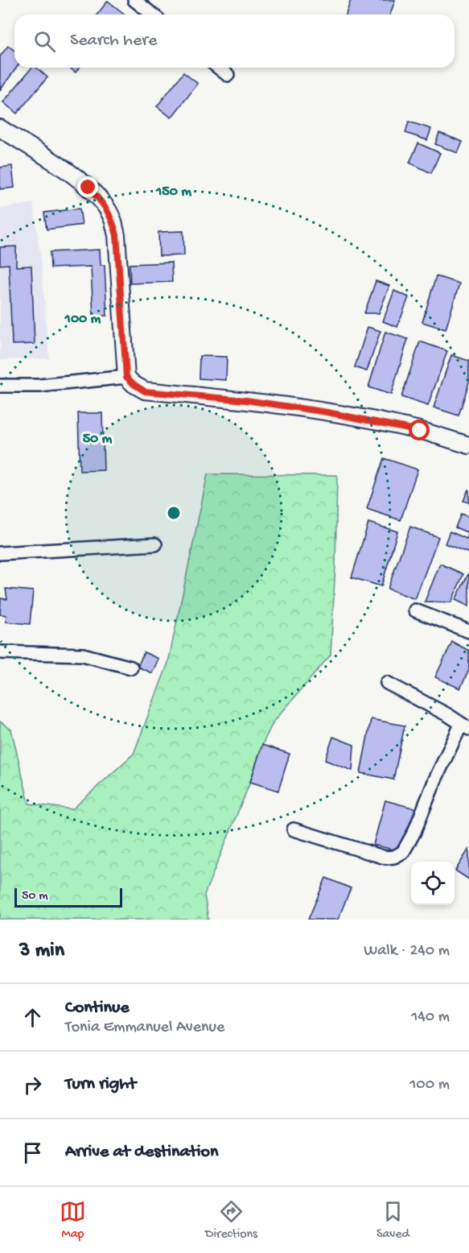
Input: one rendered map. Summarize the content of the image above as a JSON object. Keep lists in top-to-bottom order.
{
  "scale_bar": "50 m",
  "page": {
    "search": "Search here",
    "scale": "50 m",
    "heading": ["3 min", "Walk · 240 m"],
    "list": [
      ["Continue", "Tonia Emmanuel Avenue", "140 m"],
      ["Turn right", "100 m"],
      "Arrive at destination"
    ],
    "nav": ["Map", "Directions", "Saved"]
  },
  "rings": ["150 m", "100 m", "50 m"]
}
